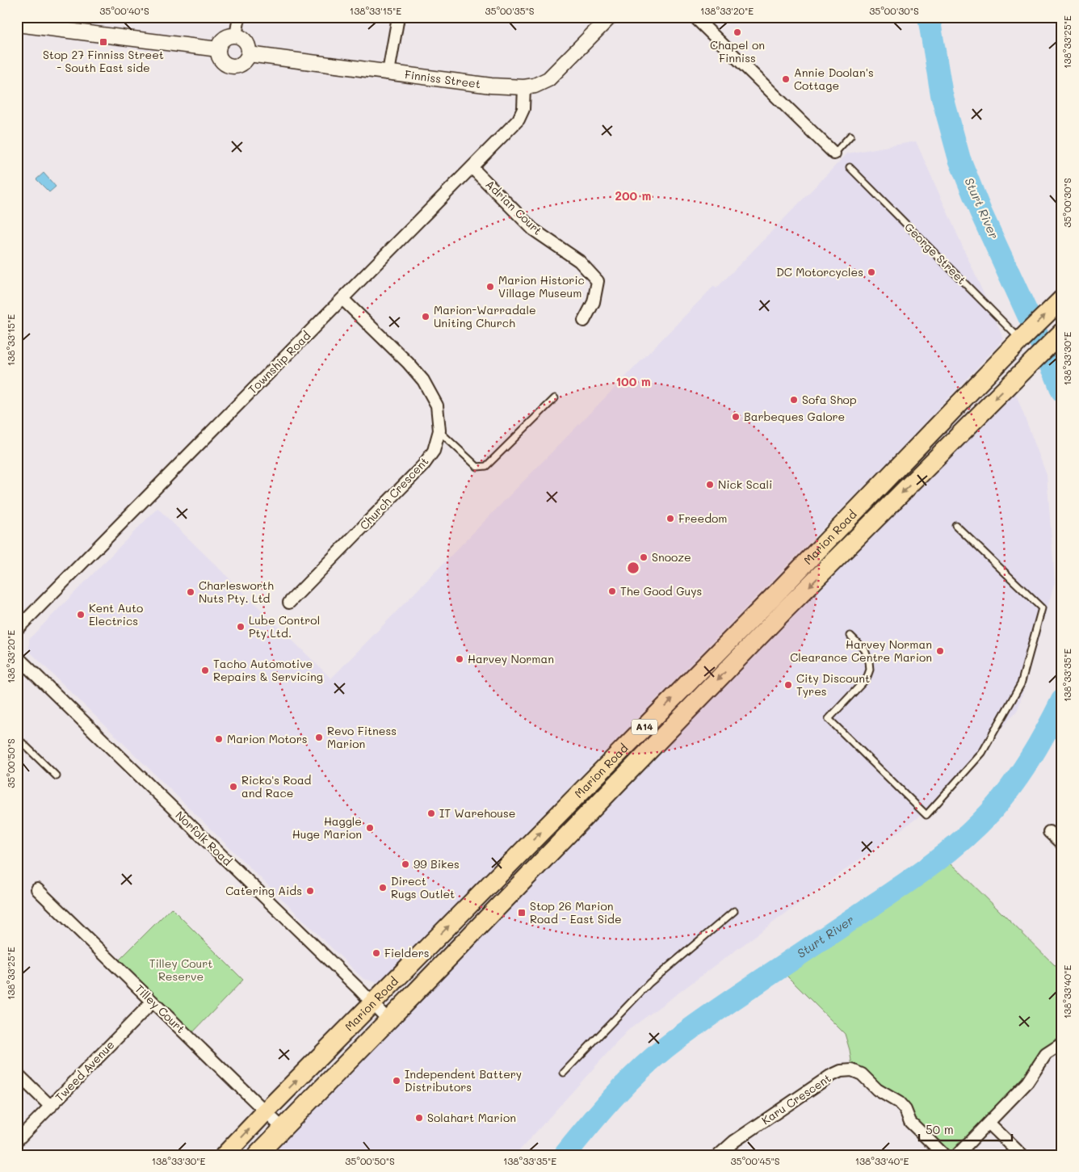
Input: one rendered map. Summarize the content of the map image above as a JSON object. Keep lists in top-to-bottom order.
{
  "streets": {
    "main road": ["Marion Road", "A14"],
    "street": [
      "Finniss Street",
      "Adrian Court",
      "Township Road",
      "Church Crescent",
      "Norfolk Road",
      "Tilley Court",
      "Tweed Avenue",
      "Karu Crescent"
    ],
    "lane": ["George Street"]
  },
  "crossings": [
    ["Finniss Street", "Township Road"],
    ["Adrian Court", "Township Road"],
    ["George Street", "Marion Road"],
    ["Township Road", "Church Crescent"],
    ["Marion Road", "Norfolk Road"],
    ["Marion Road", "Tilley Court"],
    ["Tilley Court", "Tweed Avenue"]
  ],
  "water": ["Sturt River"],
  "parks": ["Tilley Court Reserve"],
  "places": {
    "other": [
      "Chapel on Finniss",
      "Annie Doolan's Cottage",
      "DC Motorcycles",
      "Marion Historic Village Museum",
      "Marion-Warradale Uniting Church",
      "Sofa Shop",
      "Barbeques Galore",
      "Nick Scali",
      "Freedom",
      "Snooze",
      "The Good Guys",
      "Charlesworth Nuts Pty. Ltd",
      "Kent Auto Electrics",
      "Lube Control Pty Ltd.",
      "Harvey Norman Clearance Centre Marion",
      "Harvey Norman",
      "Tacho Automotive Repairs & Servicing",
      "City Discount Tyres",
      "Revo Fitness Marion",
      "Marion Motors",
      "Ricko's Road and Race",
      "IT Warehouse",
      "Haggle Huge Marion",
      "99 Bikes",
      "Direct Rugs Outlet",
      "Catering Aids",
      "Fielders",
      "Independent Battery Distributors",
      "Solahart Marion"
    ],
    "transit": ["Stop 27 Finniss Street - South East side", "Stop 26 Marion Road - East Side"]
  },
  "scale_bar": "50 m",
  "coordinates": [
    "35°00'40\"S",
    "138°33'15\"E",
    "35°00'35\"S",
    "138°33'20\"E",
    "35°00'30\"S",
    "138°33'25\"E",
    "138°33'30\"E",
    "138°33'35\"E",
    "35°00'50\"S",
    "138°33'40\"E",
    "35°00'45\"S"
  ],
  "rings": ["200 m", "100 m"]
}
